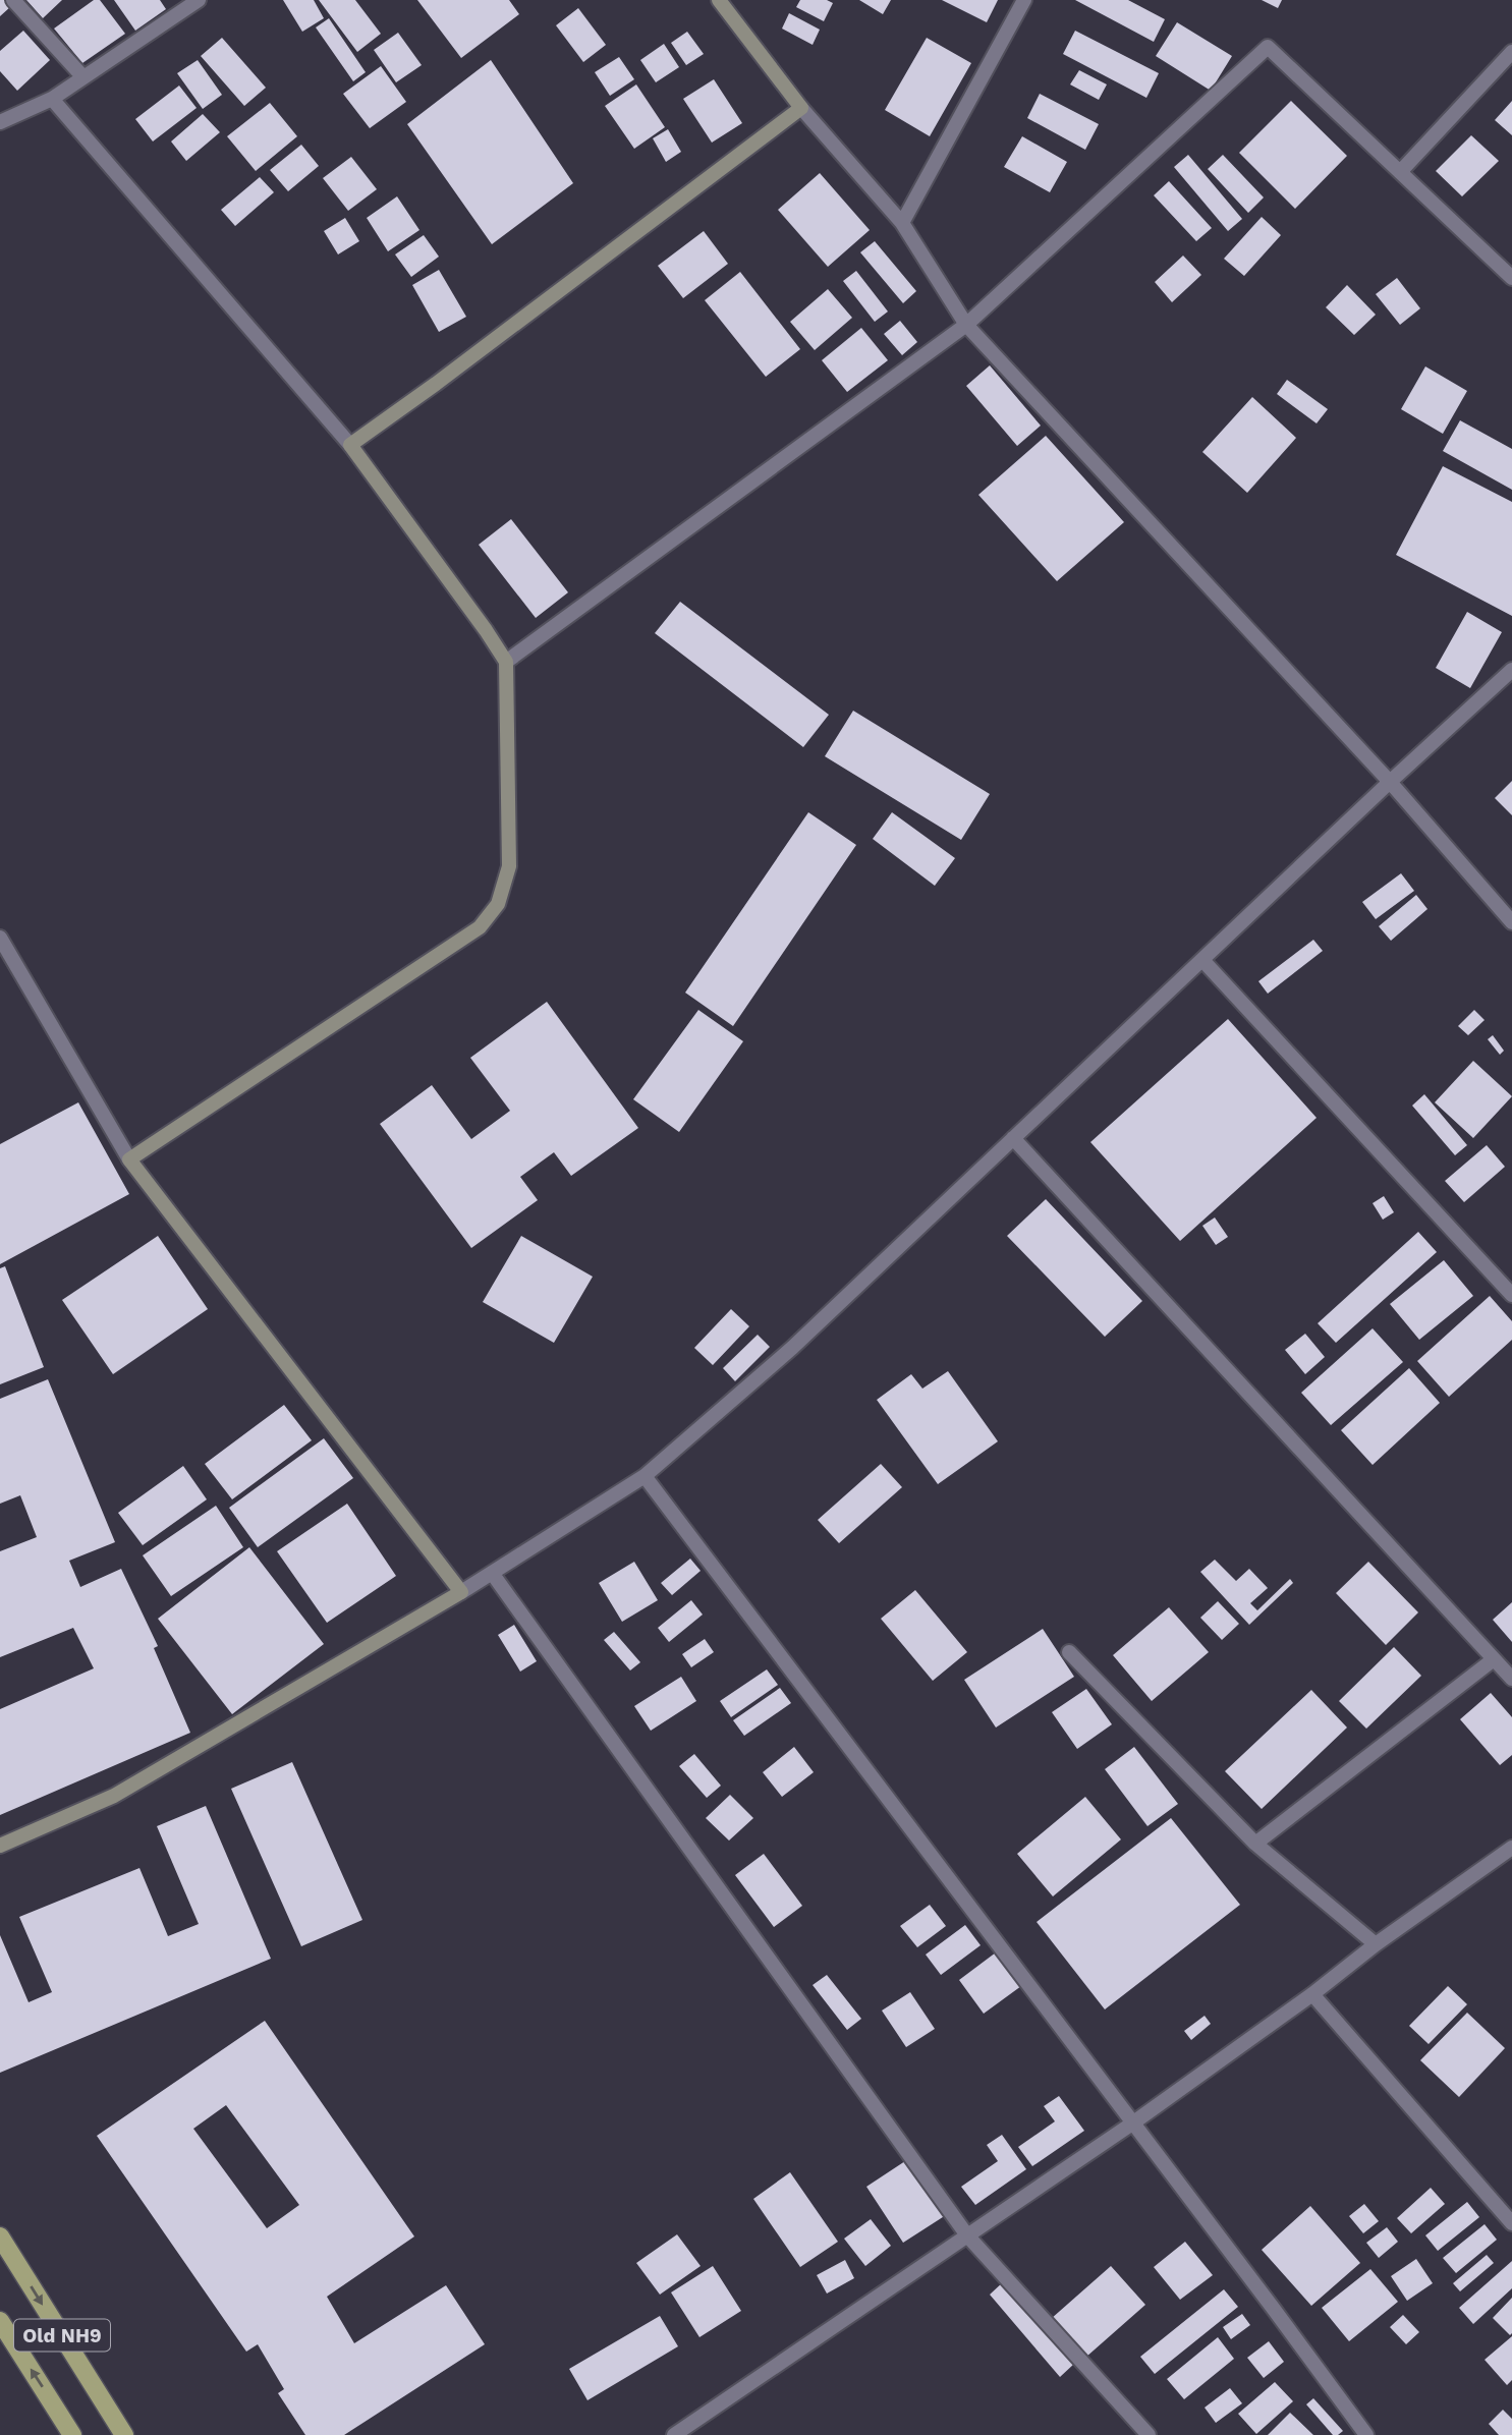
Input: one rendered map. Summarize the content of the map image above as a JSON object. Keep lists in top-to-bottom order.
{
  "streets": {
    "main road": ["Old NH9"]
  }
}
